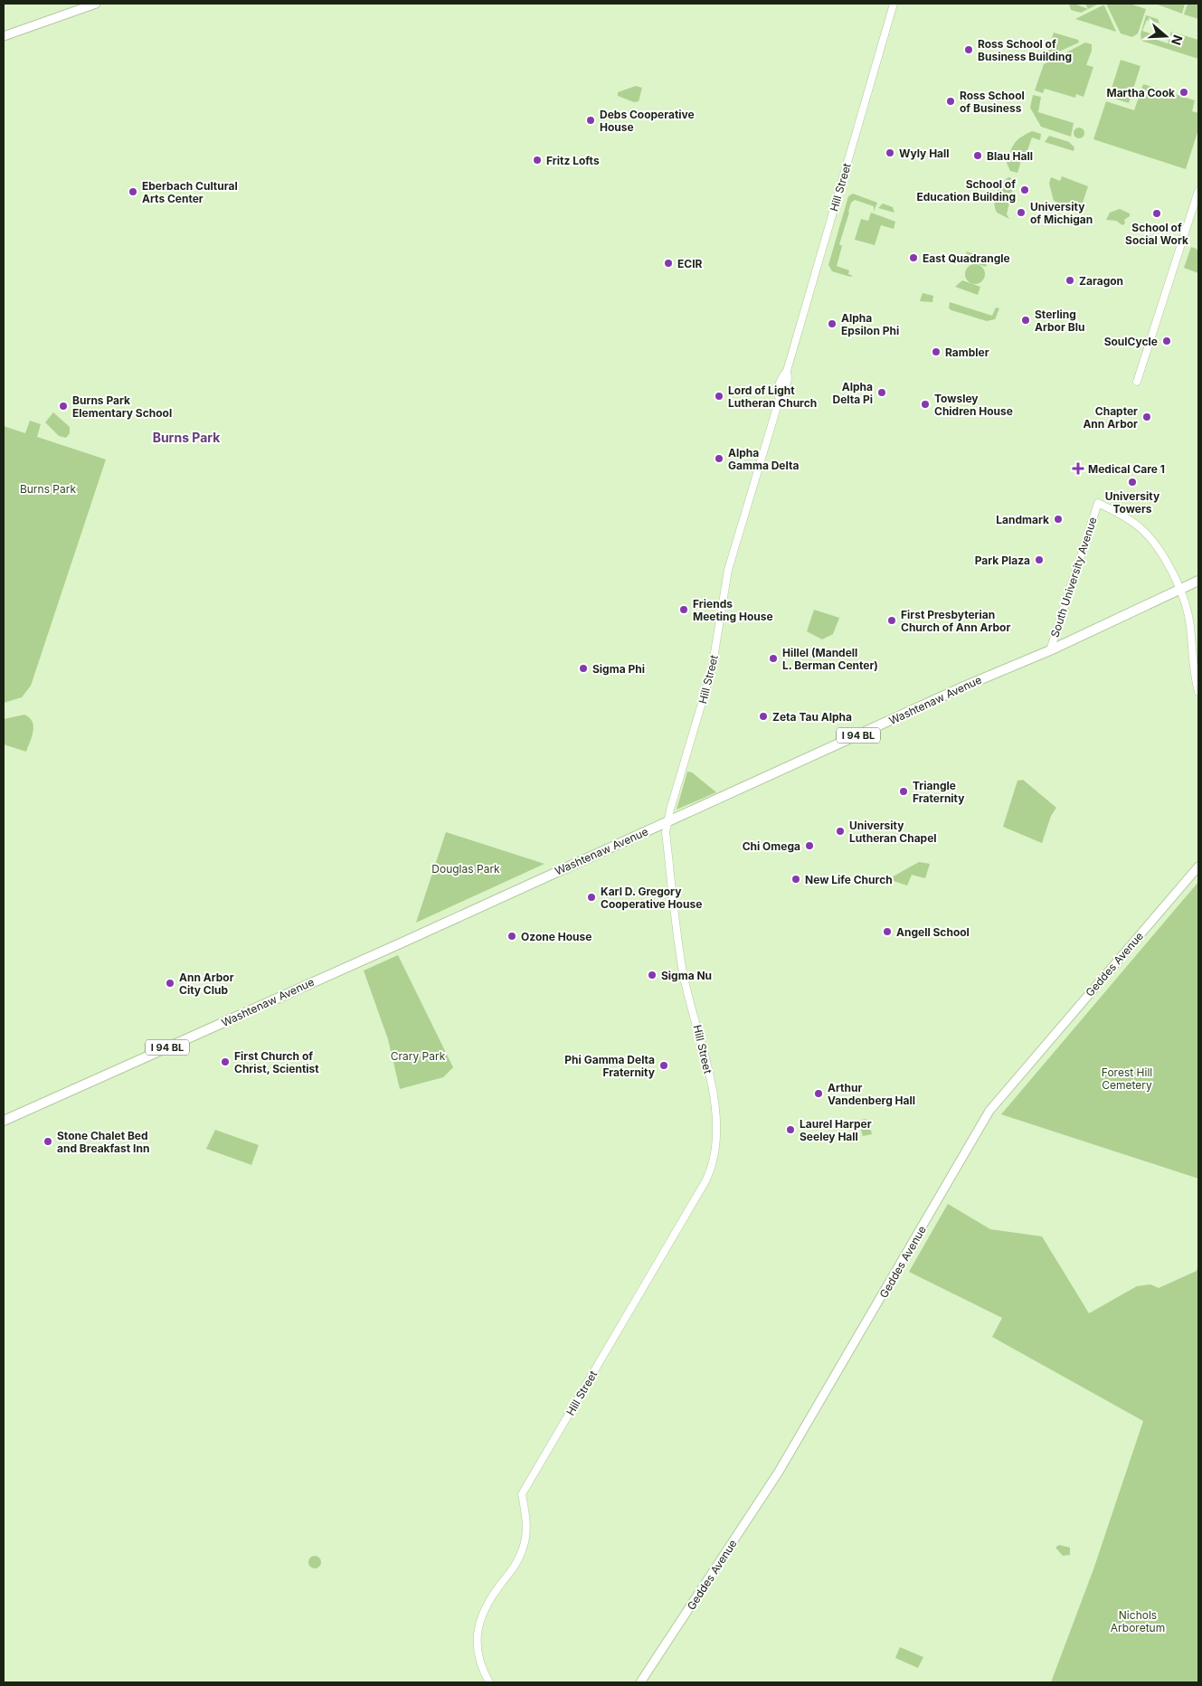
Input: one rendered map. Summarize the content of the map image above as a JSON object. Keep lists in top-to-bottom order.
{
  "streets": {
    "main road": ["Washtenaw Avenue", "I 94 BL", "Geddes Avenue"],
    "street": ["Hill Street", "South University Avenue"]
  },
  "crossings": [
    ["Hill Street", "Washtenaw Avenue"],
    ["South University Avenue", "Washtenaw Avenue"]
  ],
  "districts": ["Burns Park"],
  "parks": [
    "Burns Park",
    "Douglas Park",
    "Crary Park",
    "Forest Hill Cemetery",
    "Nichols Arboretum"
  ],
  "places": {
    "other": [
      "Ross School of Business Building",
      "Martha Cook",
      "Ross School of Business",
      "Debs Cooperative House",
      "Wyly Hall",
      "Blau Hall",
      "Fritz Lofts",
      "School of Education Building",
      "Eberbach Cultural Arts Center",
      "University of Michigan",
      "School of Social Work",
      "East Quadrangle",
      "ECIR",
      "Zaragon",
      "Sterling Arbor Blu",
      "Alpha Epsilon Phi",
      "SoulCycle",
      "Rambler",
      "Alpha Delta Pi",
      "Lord of Light Lutheran Church",
      "Towsley Chidren House",
      "Burns Park Elementary School",
      "Chapter Ann Arbor",
      "Alpha Gamma Delta",
      "University Towers",
      "Landmark",
      "Park Plaza",
      "Friends Meeting House",
      "First Presbyterian Church of Ann Arbor",
      "Hillel (Mandell L. Berman Center)",
      "Sigma Phi",
      "Zeta Tau Alpha",
      "Triangle Fraternity",
      "University Lutheran Chapel",
      "Chi Omega",
      "New Life Church",
      "Karl D. Gregory Cooperative House",
      "Angell School",
      "Ozone House",
      "Sigma Nu",
      "Ann Arbor City Club",
      "First Church of Christ, Scientist",
      "Phi Gamma Delta Fraternity",
      "Arthur Vandenberg Hall",
      "Laurel Harper Seeley Hall",
      "Stone Chalet Bed and Breakfast Inn"
    ],
    "health": ["Medical Care 1"]
  },
  "north": "right"
}
